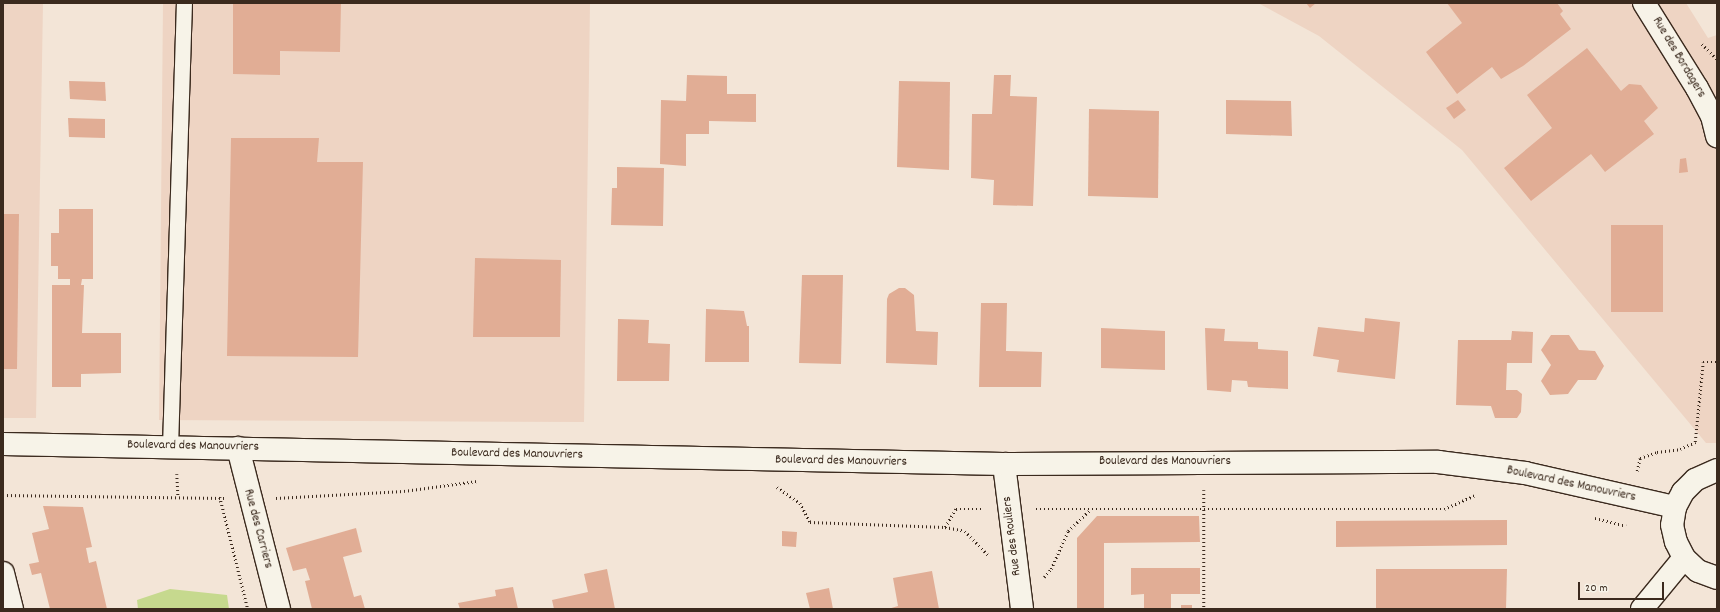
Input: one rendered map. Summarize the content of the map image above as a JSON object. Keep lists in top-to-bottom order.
{
  "streets": {
    "street": [
      "Rue des Bordagers",
      "Boulevard des Manouvriers",
      "Rue des Carriers",
      "Rue des Rouliers"
    ]
  },
  "crossings": [
    ["Boulevard des Manouvriers", "Rue des Carriers"],
    ["Boulevard des Manouvriers", "Rue des Rouliers"]
  ],
  "scale_bar": "20 m"
}
